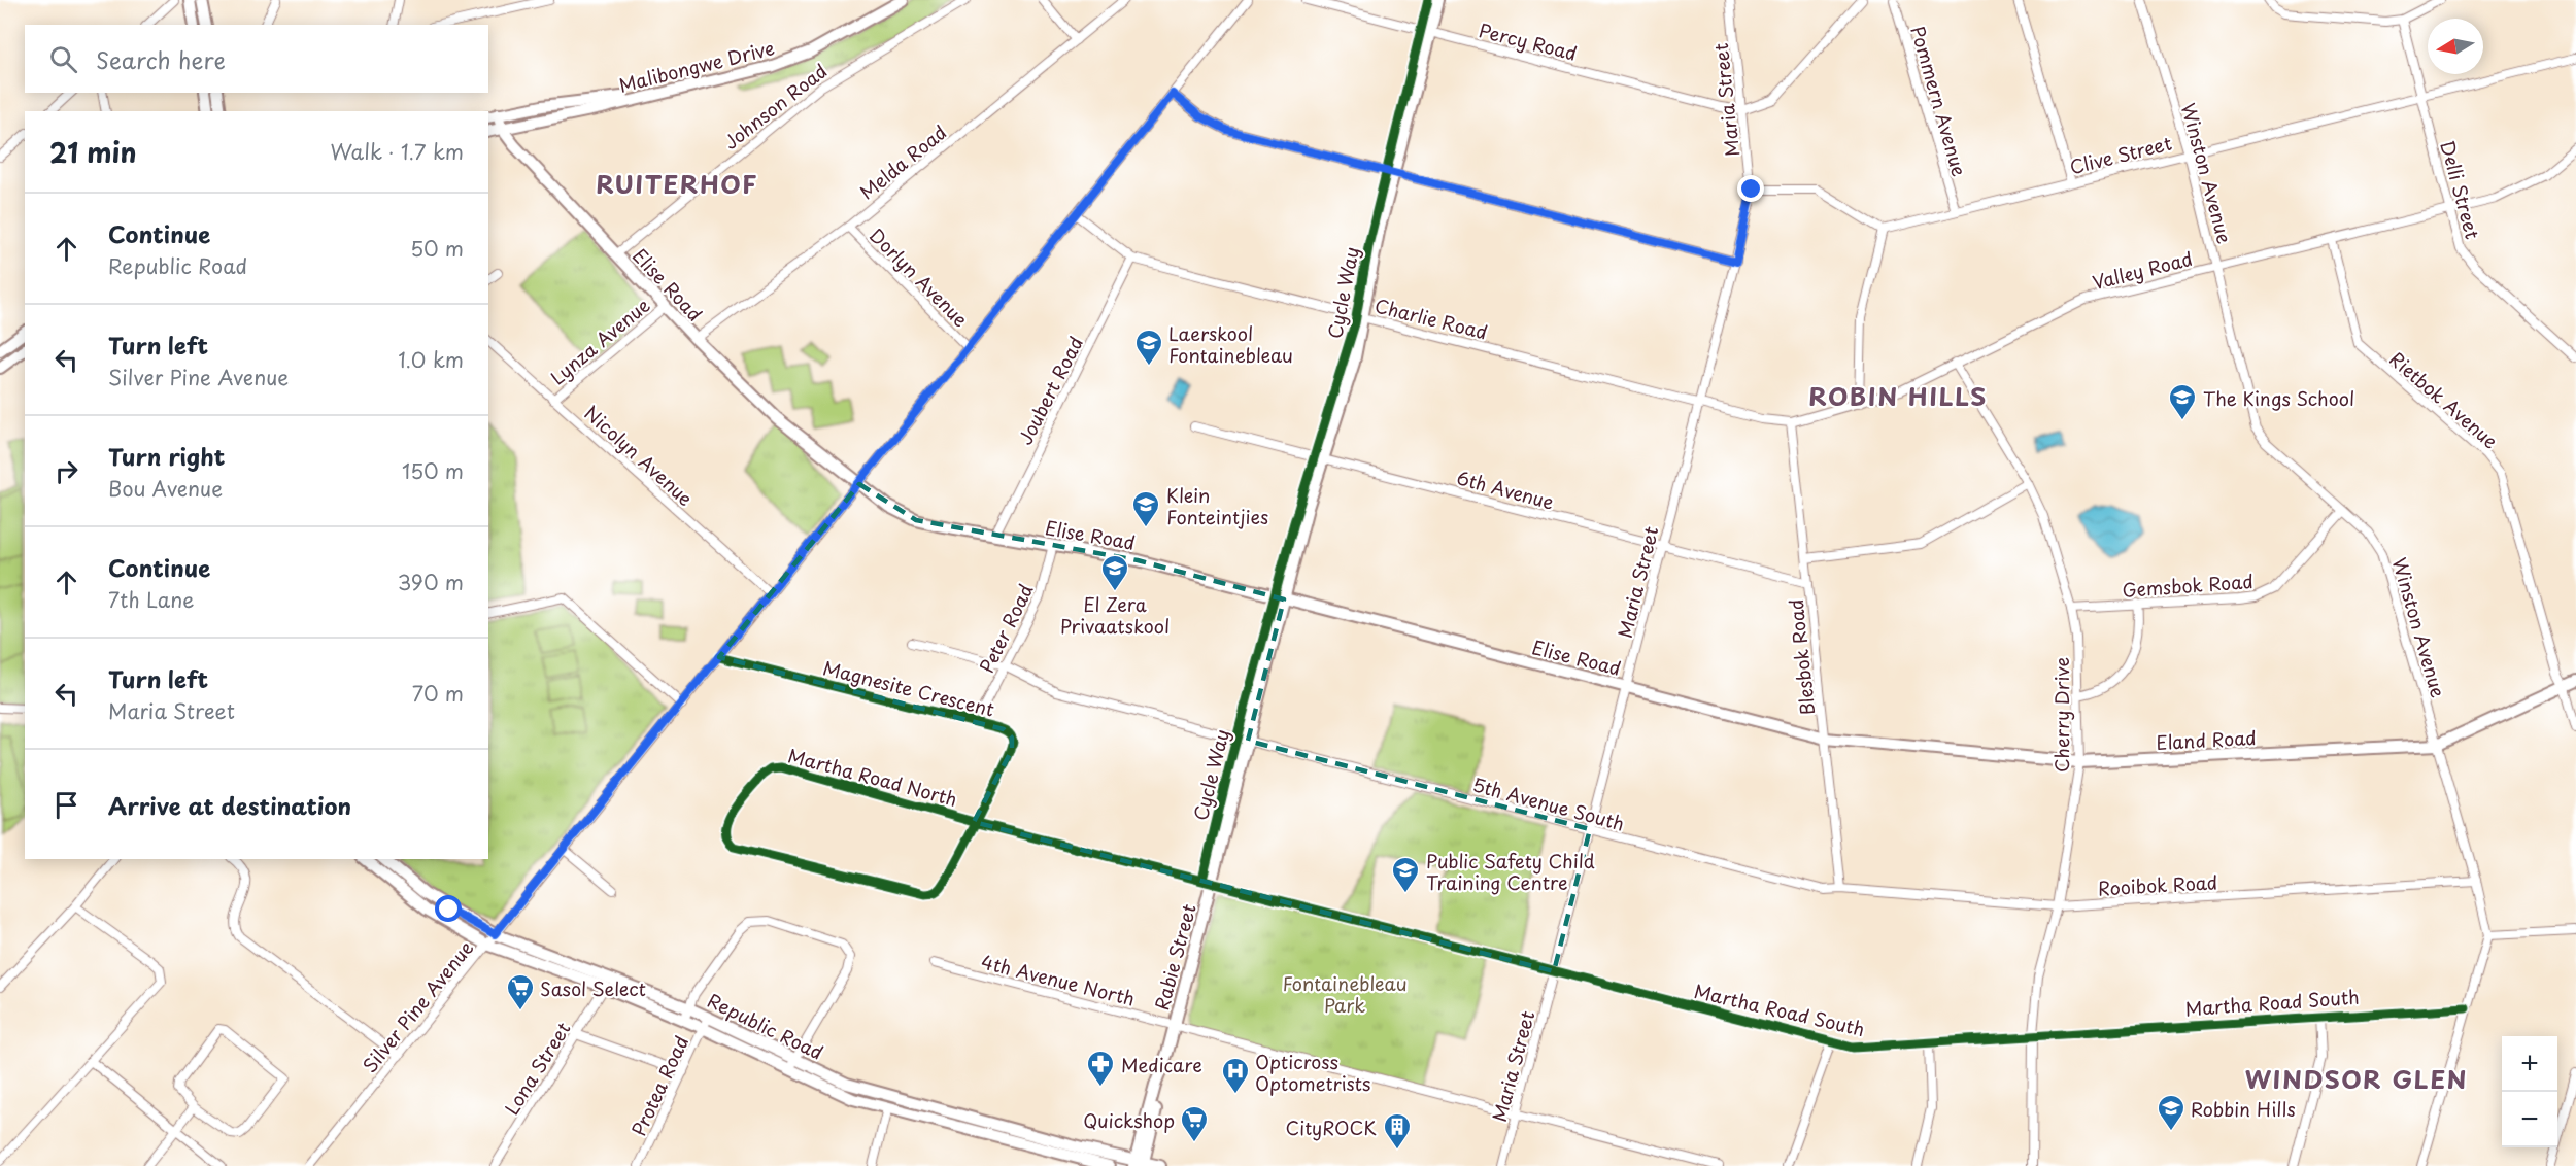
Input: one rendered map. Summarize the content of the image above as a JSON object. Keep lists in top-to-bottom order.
{
  "streets": {
    "street": [
      "Percy Road",
      "Malibongwe Drive",
      "Maria Street",
      "Pommern Avenue",
      "Johnson Road",
      "Clive Street",
      "Melda Road",
      "Winston Avenue",
      "Delli Street",
      "Valley Road",
      "Dorlyn Avenue",
      "Elise Road",
      "Charlie Road",
      "Lynza Avenue",
      "Joubert Road",
      "Rietbok Avenue",
      "Nicolyn Avenue",
      "6th Avenue",
      "Gemsbok Road",
      "Peter Road",
      "Blesbok Road",
      "Magnesite Crescent",
      "Cherry Drive",
      "Eland Road",
      "Martha Road North",
      "5th Avenue South",
      "Rooibok Road",
      "Rabie Street",
      "4th Avenue North",
      "Martha Road South",
      "Silver Pine Avenue",
      "Republic Road",
      "Lona Street",
      "Protea Road"
    ],
    "cycle path": ["Cycle Way"]
  },
  "crossings": [
    ["Percy Road", "Maria Street"],
    ["Percy Road", "Rabie Street"],
    ["Malibongwe Drive", "Elise Road"],
    ["Maria Street", "Elise Road"],
    ["Maria Street", "Charlie Road"],
    ["Maria Street", "6th Avenue"],
    ["Maria Street", "5th Avenue South"],
    ["Maria Street", "4th Avenue North"],
    ["Maria Street", "Martha Road South"],
    ["Pommern Avenue", "Clive Street"],
    ["Johnson Road", "Elise Road"],
    ["Clive Street", "Winston Avenue"],
    ["Clive Street", "Delli Street"],
    ["Melda Road", "Dorlyn Avenue"],
    ["Melda Road", "Elise Road"],
    ["Winston Avenue", "Valley Road"],
    ["Winston Avenue", "Gemsbok Road"],
    ["Winston Avenue", "Eland Road"],
    ["Winston Avenue", "Rooibok Road"],
    ["Winston Avenue", "Martha Road South"],
    ["Delli Street", "Valley Road"],
    ["Valley Road", "Charlie Road"],
    ["Valley Road", "Rietbok Avenue"],
    ["Valley Road", "Blesbok Road"],
    ["Valley Road", "Cherry Drive"],
    ["Dorlyn Avenue", "Silver Pine Avenue"],
    ["Elise Road", "Lynza Avenue"],
    ["Elise Road", "Joubert Road"],
    ["Elise Road", "Peter Road"],
    ["Elise Road", "Blesbok Road"],
    ["Elise Road", "Eland Road"],
    ["Elise Road", "Rabie Street"],
    ["Elise Road", "Silver Pine Avenue"],
    ["Charlie Road", "Joubert Road"],
    ["Charlie Road", "Blesbok Road"],
    ["Charlie Road", "Rabie Street"],
    ["Charlie Road", "Silver Pine Avenue"],
    ["Lynza Avenue", "Nicolyn Avenue"],
    ["Rietbok Avenue", "Eland Road"],
    ["Nicolyn Avenue", "Silver Pine Avenue"],
    ["6th Avenue", "Blesbok Road"],
    ["6th Avenue", "Rabie Street"],
    ["Gemsbok Road", "Cherry Drive"],
    ["Peter Road", "Magnesite Crescent"],
    ["Peter Road", "5th Avenue South"],
    ["Blesbok Road", "Eland Road"],
    ["Blesbok Road", "5th Avenue South"],
    ["Blesbok Road", "Rooibok Road"],
    ["Magnesite Crescent", "Martha Road North"],
    ["Magnesite Crescent", "Silver Pine Avenue"],
    ["Cherry Drive", "Eland Road"],
    ["Cherry Drive", "Rooibok Road"],
    ["Cherry Drive", "Martha Road South"],
    ["Martha Road North", "Rabie Street"],
    ["Martha Road North", "Martha Road South"],
    ["5th Avenue South", "Rooibok Road"],
    ["5th Avenue South", "Rabie Street"],
    ["Rabie Street", "4th Avenue North"],
    ["Rabie Street", "Martha Road South"],
    ["Rabie Street", "Republic Road"],
    ["Silver Pine Avenue", "Republic Road"],
    ["Republic Road", "Lona Street"],
    ["Republic Road", "Protea Road"]
  ],
  "districts": ["RUITERHOF", "ROBIN HILLS", "WINDSOR GLEN"],
  "parks": ["Fontainebleau Park"],
  "places": {
    "school or university": [
      "Laerskool Fontainebleau",
      "The Kings School",
      "Klein Fonteintjies",
      "El Zera Privaatskool",
      "Public Safety Child Training Centre",
      "Robbin Hills"
    ],
    "supermarket": ["Sasol Select", "Quickshop"],
    "pharmacy": ["Medicare"],
    "hospital": ["Opticross Optometrists"],
    "building": ["CityROCK"]
  },
  "north": "left",
  "page": {
    "search": "Search here",
    "heading": ["21 min", "Walk · 1.7 km"],
    "list": [
      ["Continue", "Republic Road", "50 m"],
      ["Turn left", "Silver Pine Avenue", "1.0 km"],
      ["Turn right", "Bou Avenue", "150 m"],
      ["Continue", "7th Lane", "390 m"],
      ["Turn left", "Maria Street", "70 m"],
      "Arrive at destination"
    ],
    "map_buttons": ["+", "−"]
  }
}
